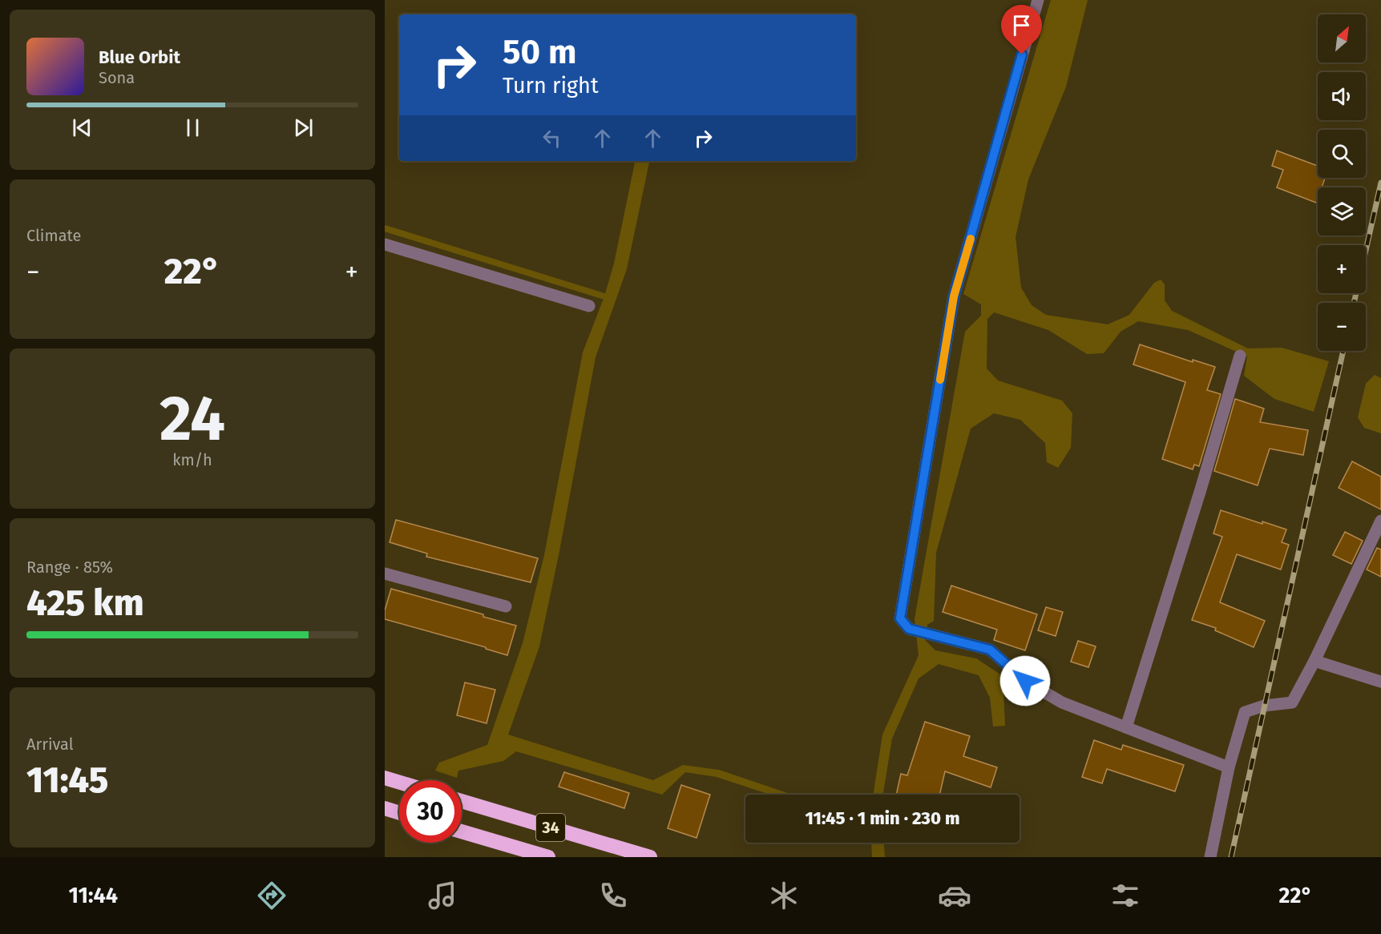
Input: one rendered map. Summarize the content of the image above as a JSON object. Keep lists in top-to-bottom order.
{
  "streets": {
    "highway": ["34"]
  },
  "north": "top right",
  "page": {
    "map_buttons": ["+", "−"],
    "turn": ["50 m", "Turn right"],
    "song": ["Blue Orbit", "Sona"],
    "tile": [
      "Climate",
      ["24", "km/h"],
      ["Range · 85%", "425 km"],
      ["Arrival", "11:45"]
    ],
    "heat": ["−", "22°", "+"],
    "limit": "30",
    "trip": "11:45 · 1 min · 230 m",
    "tabs": ["11:44", "22°"]
  }
}
